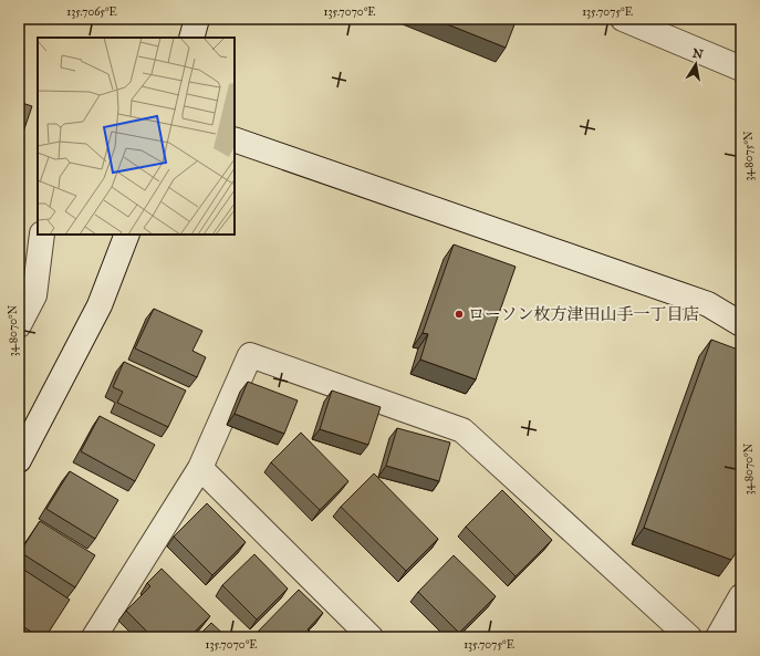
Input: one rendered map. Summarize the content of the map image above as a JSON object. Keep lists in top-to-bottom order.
{
  "places": ["ローソン枚方津田山手一丁目店"],
  "north": "top",
  "coordinates": [
    "135.7065°E",
    "135.7070°E",
    "135.7075°E",
    "34.8075°N",
    "34.8070°N"
  ]
}
